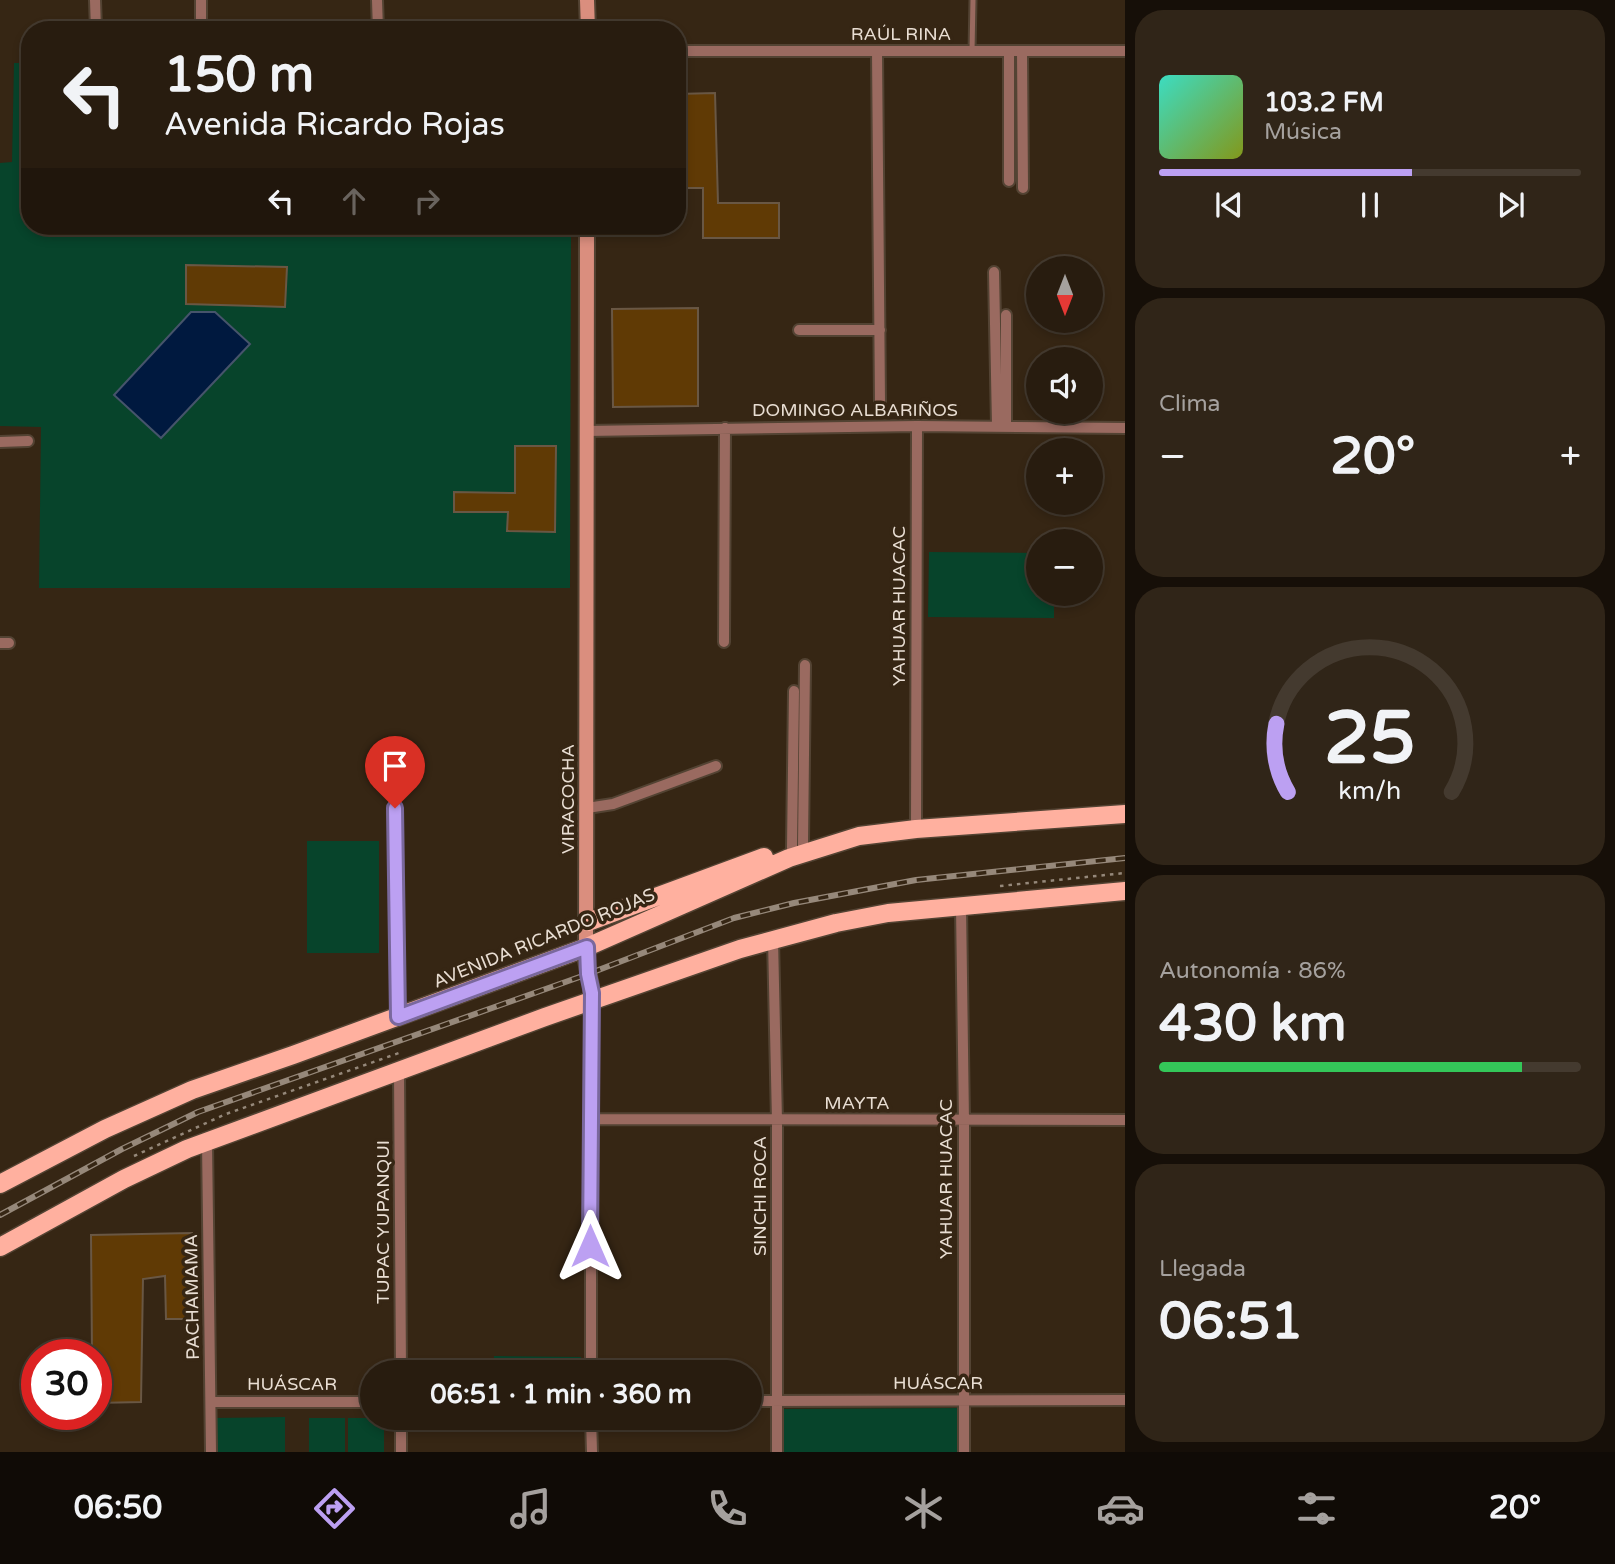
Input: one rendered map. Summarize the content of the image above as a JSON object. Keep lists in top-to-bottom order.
{
  "streets": {
    "main road": ["VIRACOCHA", "AVENIDA RICARDO ROJAS"],
    "street": [
      "RAÚL RINA",
      "DOMINGO ALBARIÑOS",
      "YAHUAR HUACAC",
      "MAYTA",
      "SINCHI ROCA",
      "TUPAC YUPANQUI",
      "PACHAMAMA",
      "HUÁSCAR"
    ]
  },
  "crossings": [
    ["DOMINGO ALBARIÑOS", "YAHUAR HUACAC"],
    ["DOMINGO ALBARIÑOS", "VIRACOCHA"],
    ["YAHUAR HUACAC", "AVENIDA RICARDO ROJAS"],
    ["YAHUAR HUACAC", "MAYTA"],
    ["YAHUAR HUACAC", "HUÁSCAR"],
    ["VIRACOCHA", "AVENIDA RICARDO ROJAS"],
    ["VIRACOCHA", "MAYTA"],
    ["MAYTA", "SINCHI ROCA"],
    ["SINCHI ROCA", "HUÁSCAR"],
    ["PACHAMAMA", "HUÁSCAR"]
  ],
  "north": "bottom",
  "page": {
    "turn": ["150 m", "Avenida Ricardo Rojas"],
    "song": ["103.2 FM", "Música"],
    "map_buttons": ["+", "−"],
    "tile": [
      "Clima",
      ["Autonomía · 86%", "430 km"],
      ["Llegada", "06:51"]
    ],
    "heat": ["−", "20°", "+"],
    "limit": "30",
    "trip": "06:51 · 1 min · 360 m",
    "tabs": ["06:50", "20°"],
    "gauge": ["25", "km/h"]
  }
}
